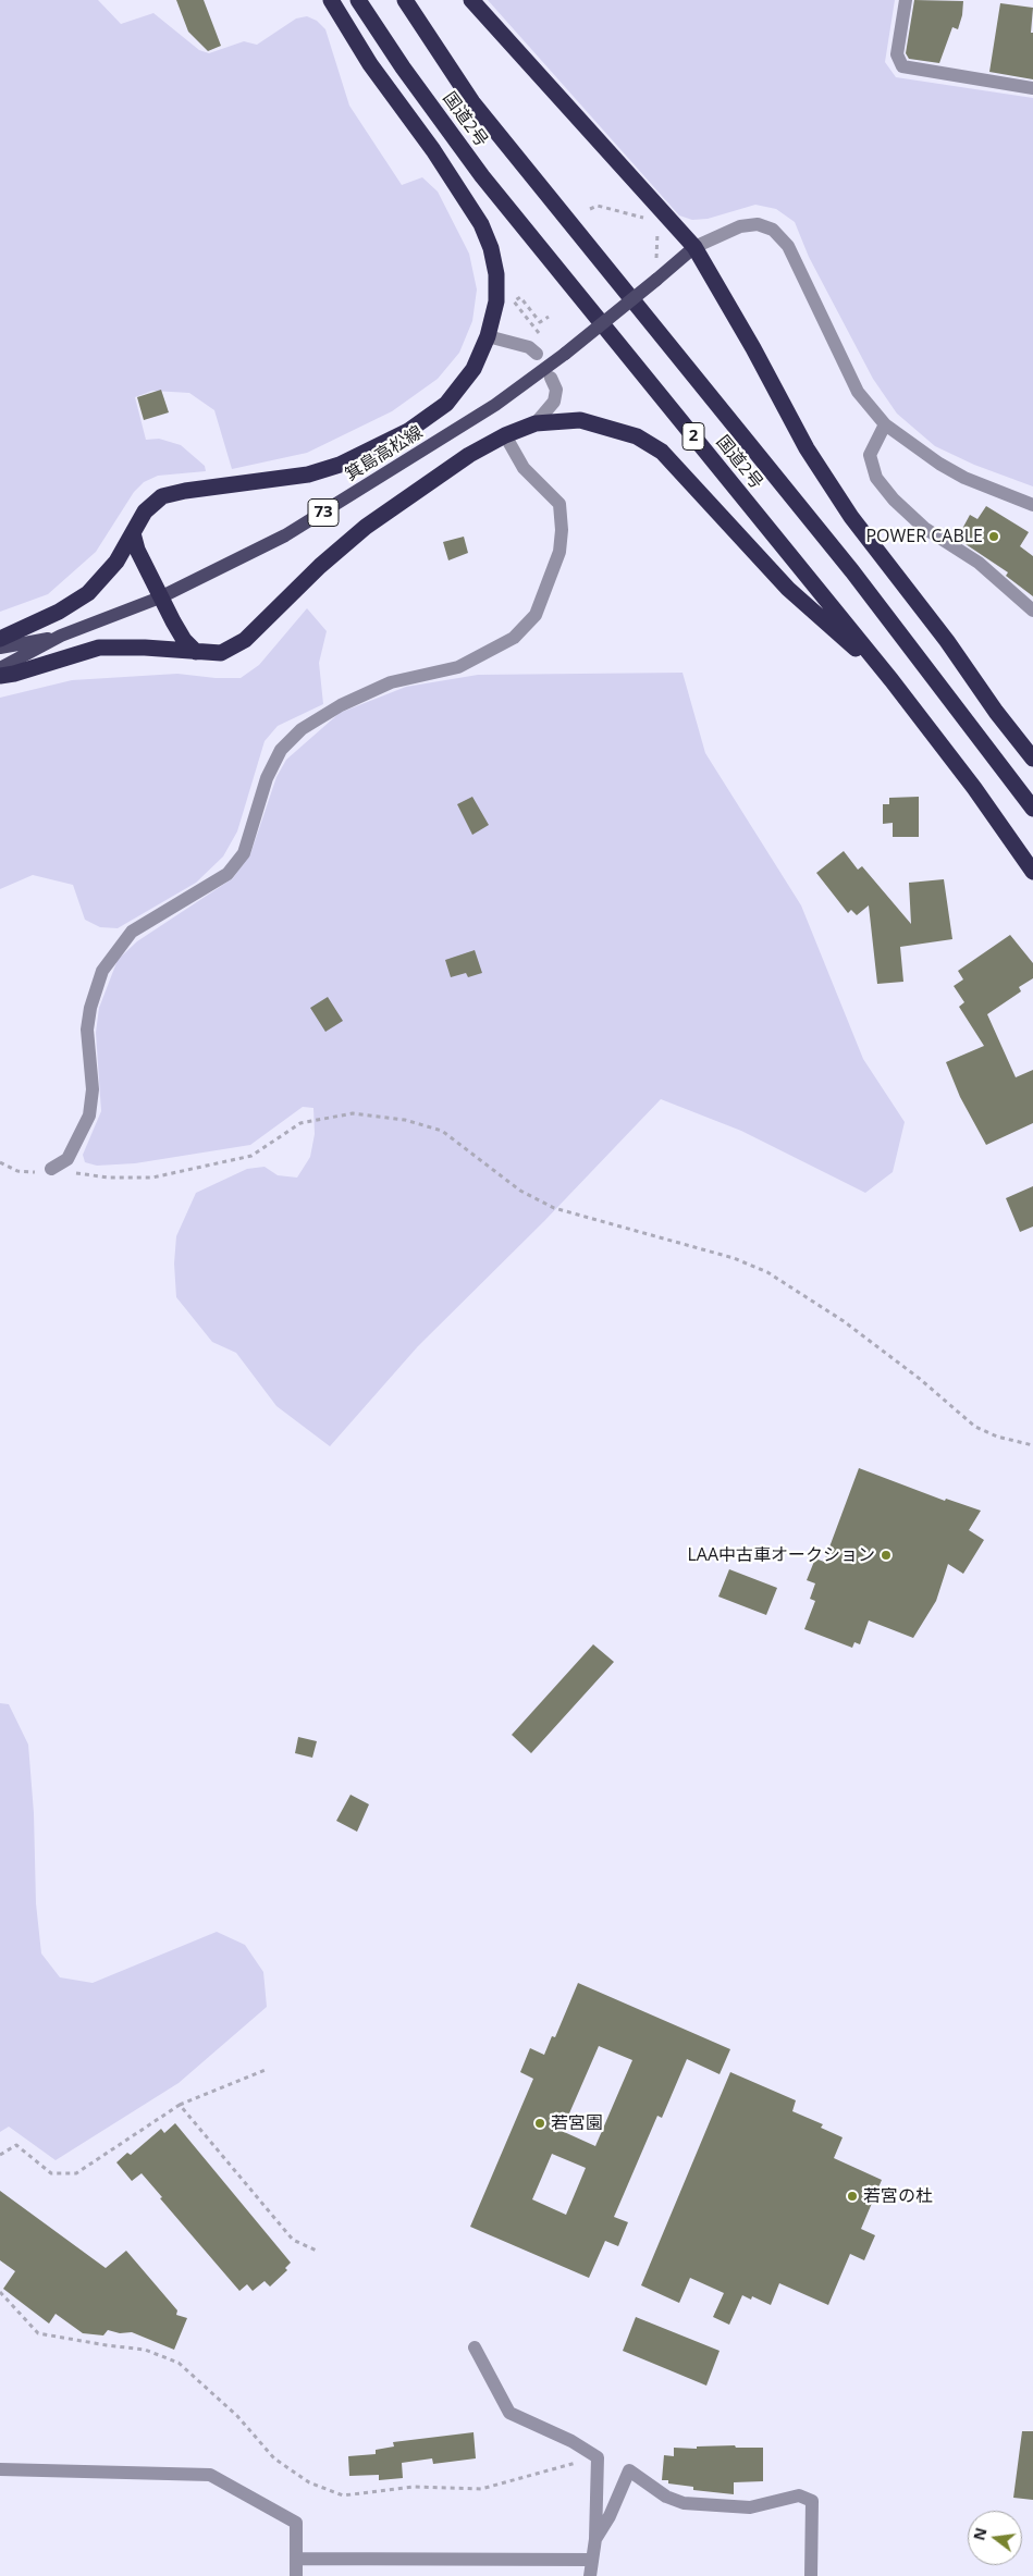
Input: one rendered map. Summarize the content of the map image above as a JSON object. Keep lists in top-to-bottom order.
{
  "streets": {
    "highway": ["国道2号", "2"],
    "main road": ["箕島高松線", "73"]
  },
  "places": [
    "POWER CABLE",
    "LAA中古車オークション",
    "若宮園",
    "若宮の杜"
  ],
  "north": "left"
}
